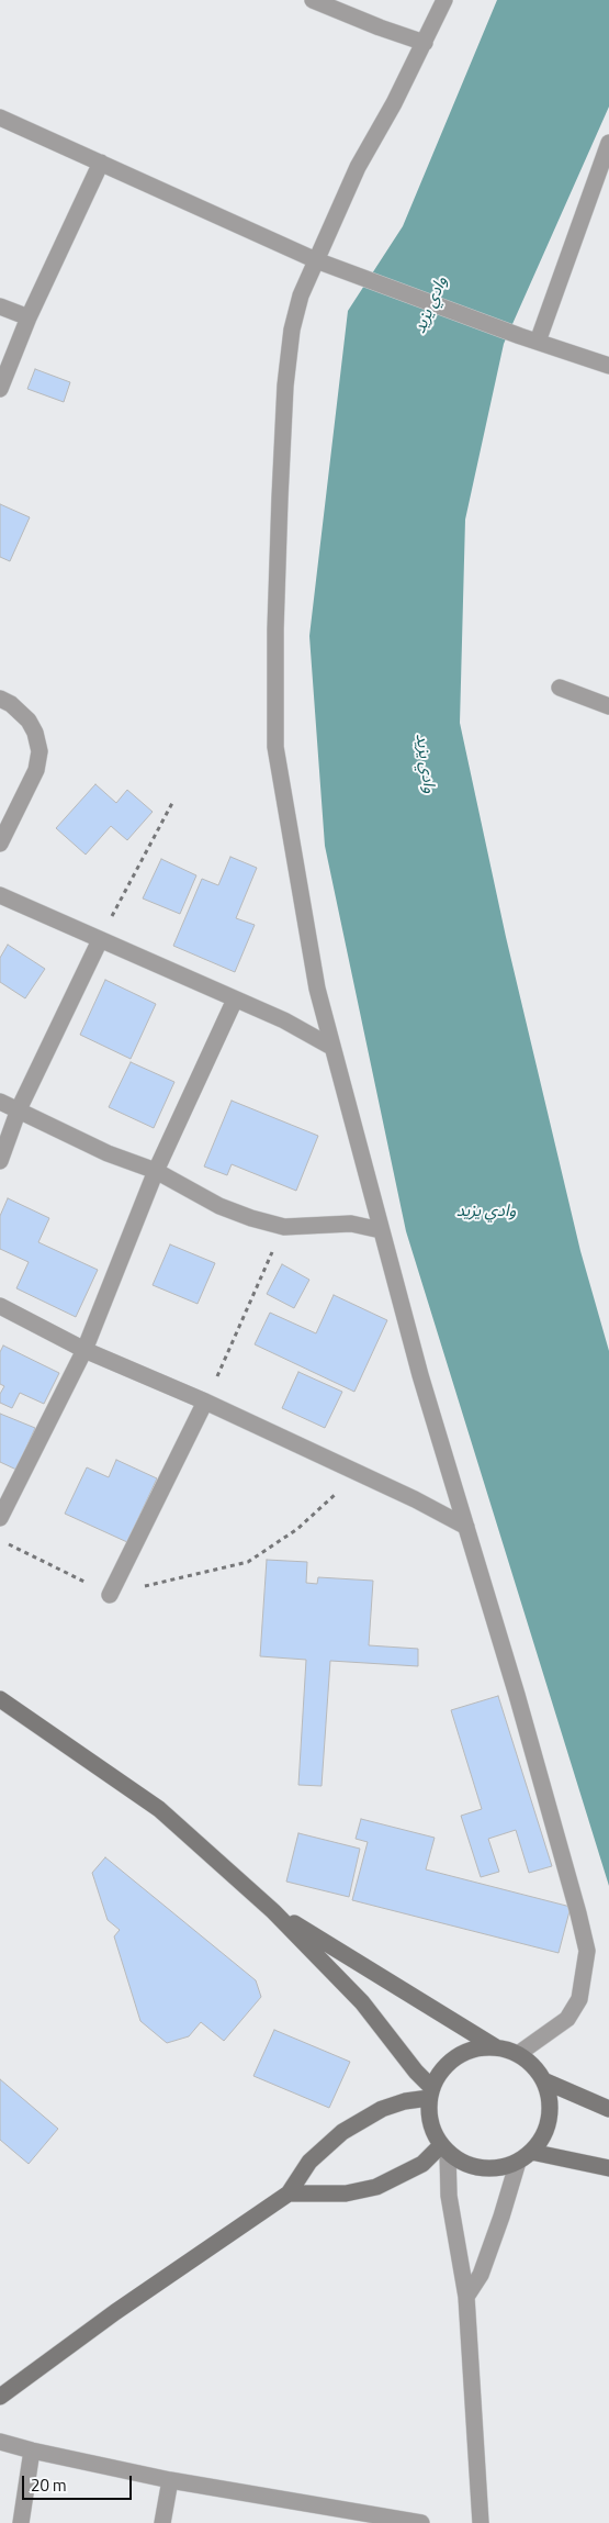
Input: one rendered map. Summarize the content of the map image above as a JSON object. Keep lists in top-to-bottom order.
{
  "water": ["وادي يزيد"],
  "scale_bar": "20 m"
}
